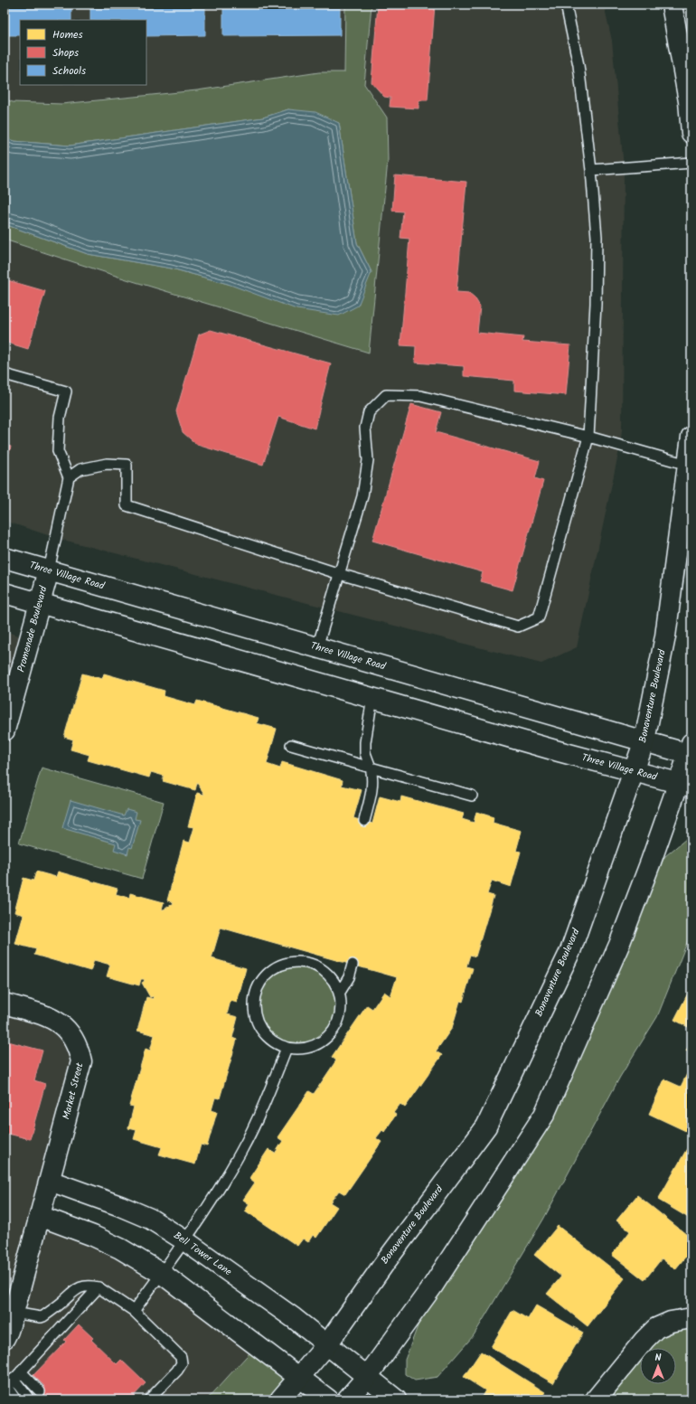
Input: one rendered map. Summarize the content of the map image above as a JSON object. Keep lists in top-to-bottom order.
{
  "streets": {
    "street": [
      "Three Village Road",
      "Promenade Boulevard",
      "Bonaventure Boulevard",
      "Market Street",
      "Bell Tower Lane"
    ]
  },
  "crossings": [
    ["Three Village Road", "Promenade Boulevard"],
    ["Three Village Road", "Bonaventure Boulevard"],
    ["Bonaventure Boulevard", "Bell Tower Lane"],
    ["Market Street", "Bell Tower Lane"]
  ],
  "legend": ["Homes", "Shops", "Schools"],
  "north": "top"
}
